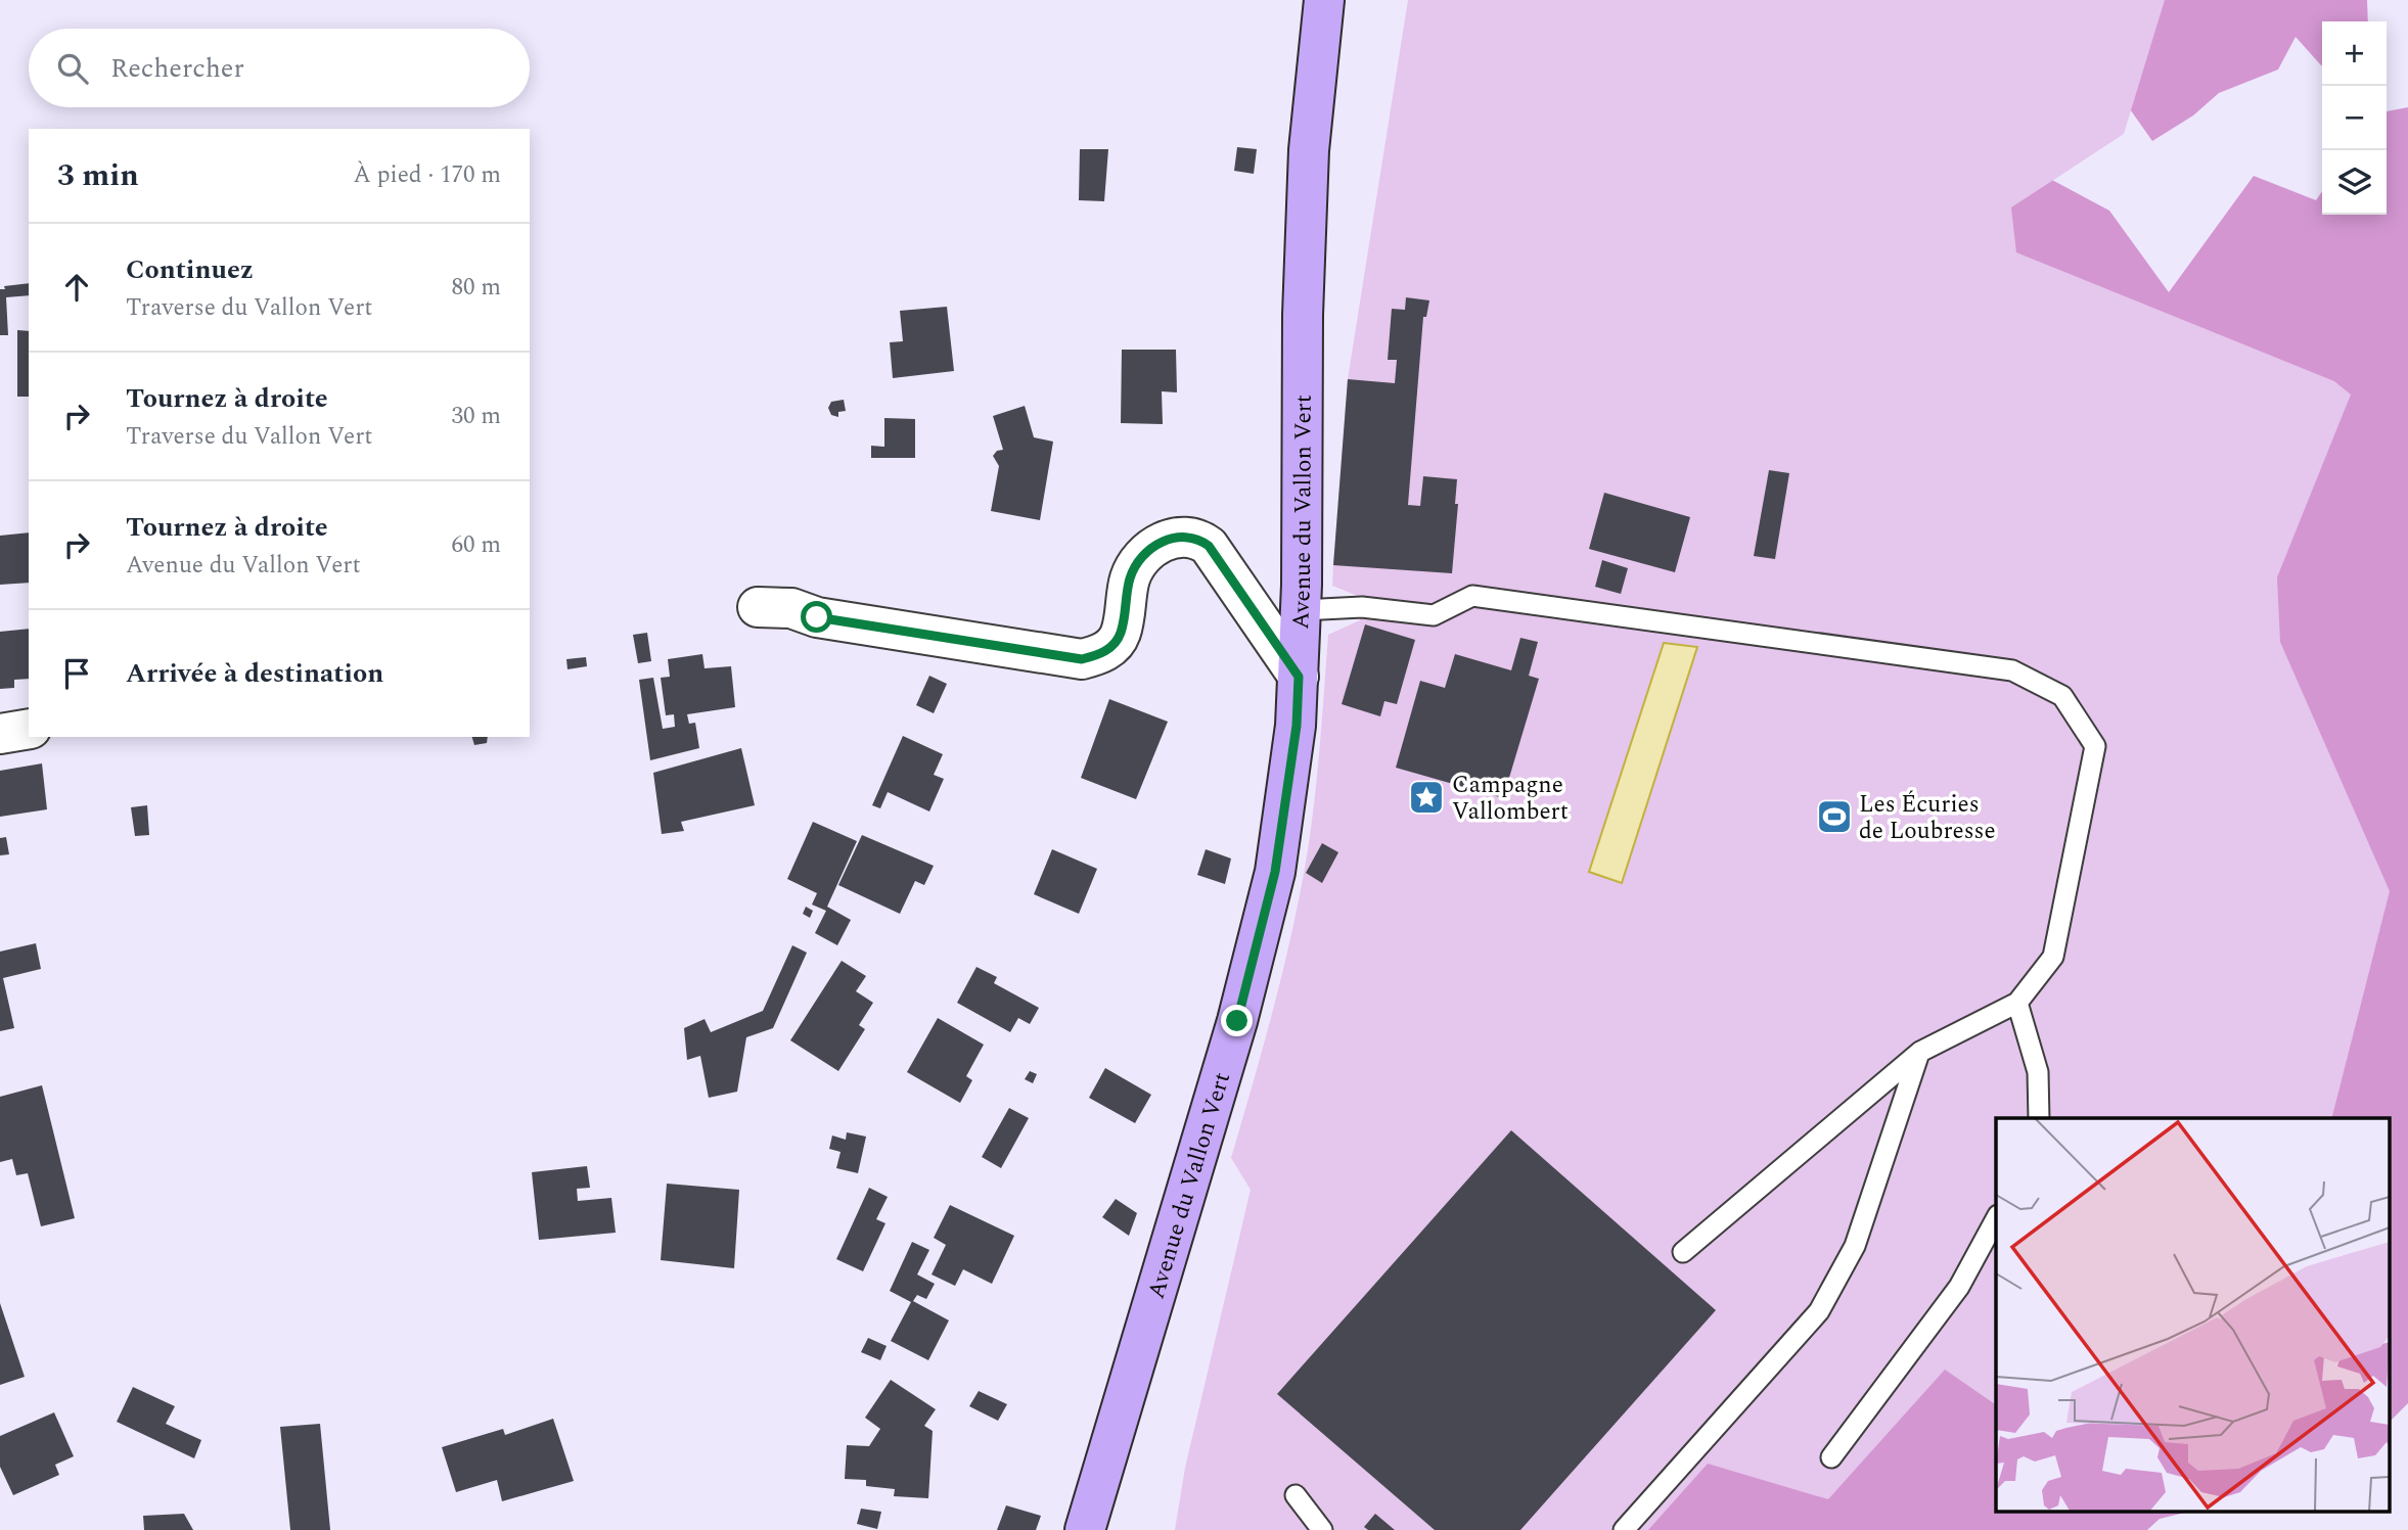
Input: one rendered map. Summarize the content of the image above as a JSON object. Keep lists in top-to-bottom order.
{
  "streets": {
    "main road": ["Avenue du Vallon Vert"]
  },
  "places": {
    "place": ["Campagne Vallombert"],
    "sports": ["Les Écuries de Loubresse"]
  },
  "page": {
    "map_buttons": ["+", "−"],
    "search": "Rechercher",
    "heading": ["3 min", "À pied · 170 m"],
    "list": [
      ["Continuez", "Traverse du Vallon Vert", "80 m"],
      ["Tournez à droite", "Traverse du Vallon Vert", "30 m"],
      ["Tournez à droite", "Avenue du Vallon Vert", "60 m"],
      "Arrivée à destination"
    ]
  }
}
